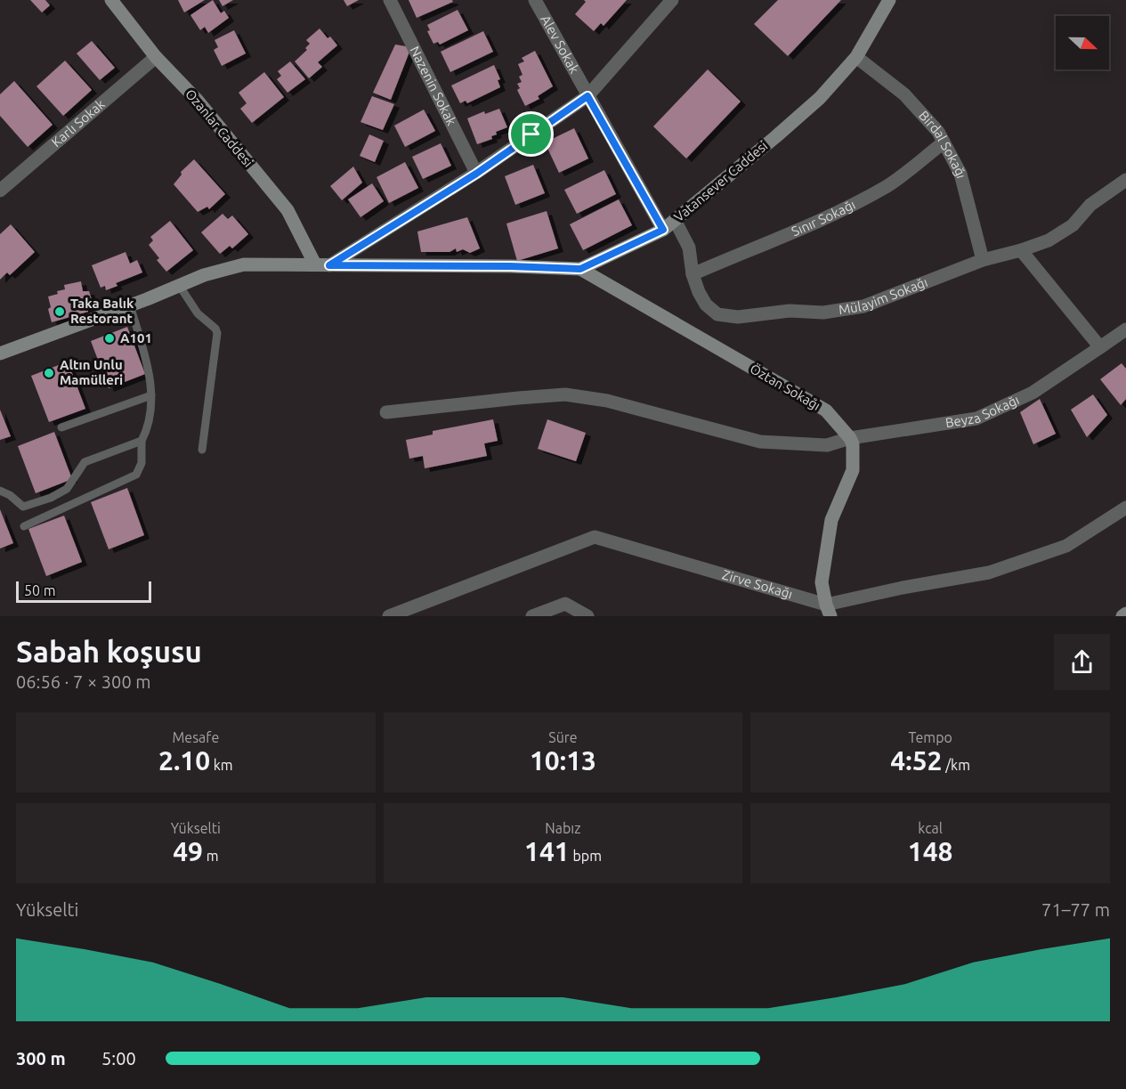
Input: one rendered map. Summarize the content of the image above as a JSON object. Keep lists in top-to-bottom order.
{
  "streets": {
    "main road": ["Ozanlar Caddesi", "Vatansever Caddesi", "Öztan Sokağı"],
    "street": [
      "Alev Sokak",
      "Nazenin Sokak",
      "Karlı Sokak",
      "Birdal Sokağı",
      "Sınır Sokağı",
      "Mülayim Sokağı",
      "Beyza Sokağı",
      "Zirve Sokağı"
    ]
  },
  "crossings": [
    ["Alev Sokak", "Vatansever Caddesi"],
    ["Karlı Sokak", "Ozanlar Caddesi"],
    ["Ozanlar Caddesi", "Vatansever Caddesi"],
    ["Birdal Sokağı", "Vatansever Caddesi"],
    ["Birdal Sokağı", "Sınır Sokağı"],
    ["Birdal Sokağı", "Mülayim Sokağı"],
    ["Vatansever Caddesi", "Mülayim Sokağı"],
    ["Vatansever Caddesi", "Öztan Sokağı"],
    ["Sınır Sokağı", "Mülayim Sokağı"],
    ["Öztan Sokağı", "Beyza Sokağı"]
  ],
  "places": ["Taka Balık Restorant", "A101", "Altın Unlu Mamülleri"],
  "scale_bar": "50 m",
  "north": "right",
  "page": {
    "scale": "50 m",
    "heading": ["Sabah koşusu", "06:56 · 7 × 300 m"],
    "stats": [
      ["Mesafe", "2.10 km"],
      ["Süre", "10:13"],
      ["Tempo", "4:52 /km"],
      ["Yükselti", "49 m"],
      ["Nabız", "141 bpm"],
      ["kcal", "148"]
    ],
    "chart": ["Yükselti", "71–77 m"],
    "list": [
      {
        "name": "300 m",
        "note": "5:00"
      }
    ]
  }
}
